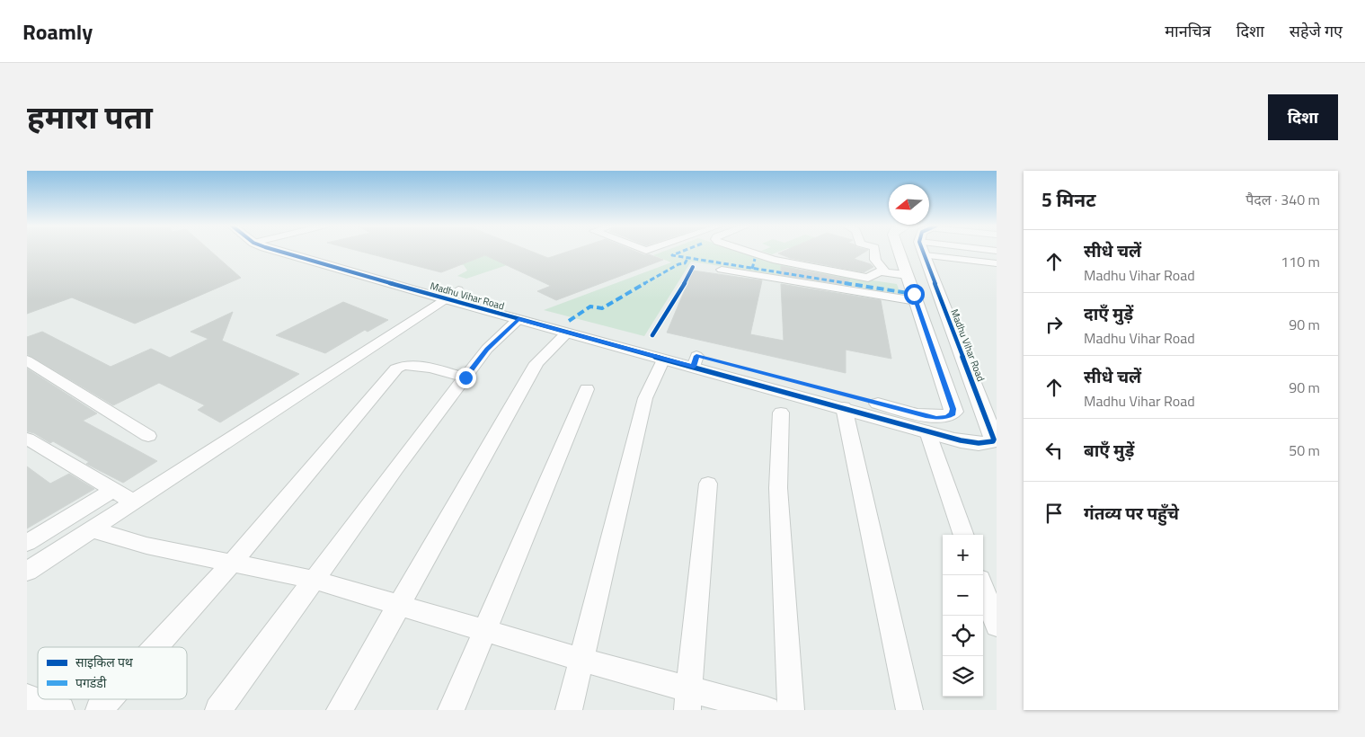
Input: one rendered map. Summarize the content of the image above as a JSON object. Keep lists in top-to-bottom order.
{
  "streets": {
    "street": ["Madhu Vihar Road"]
  },
  "legend": ["साइकिल पथ", "पगडंडी"],
  "north": "left",
  "page": {
    "header": "Roamly",
    "nav": ["मानचित्र", "दिशा", "सहेजे गए"],
    "title": "हमारा पता",
    "buttons": "दिशा",
    "heading": ["5 मिनट", "पैदल · 340 m"],
    "list": [
      ["सीधे चलें", "Madhu Vihar Road", "110 m"],
      ["दाएँ मुड़ें", "Madhu Vihar Road", "90 m"],
      ["सीधे चलें", "Madhu Vihar Road", "90 m"],
      ["बाएँ मुड़ें", "50 m"],
      "गंतव्य पर पहुँचे"
    ],
    "map_buttons": ["+", "−"]
  }
}
